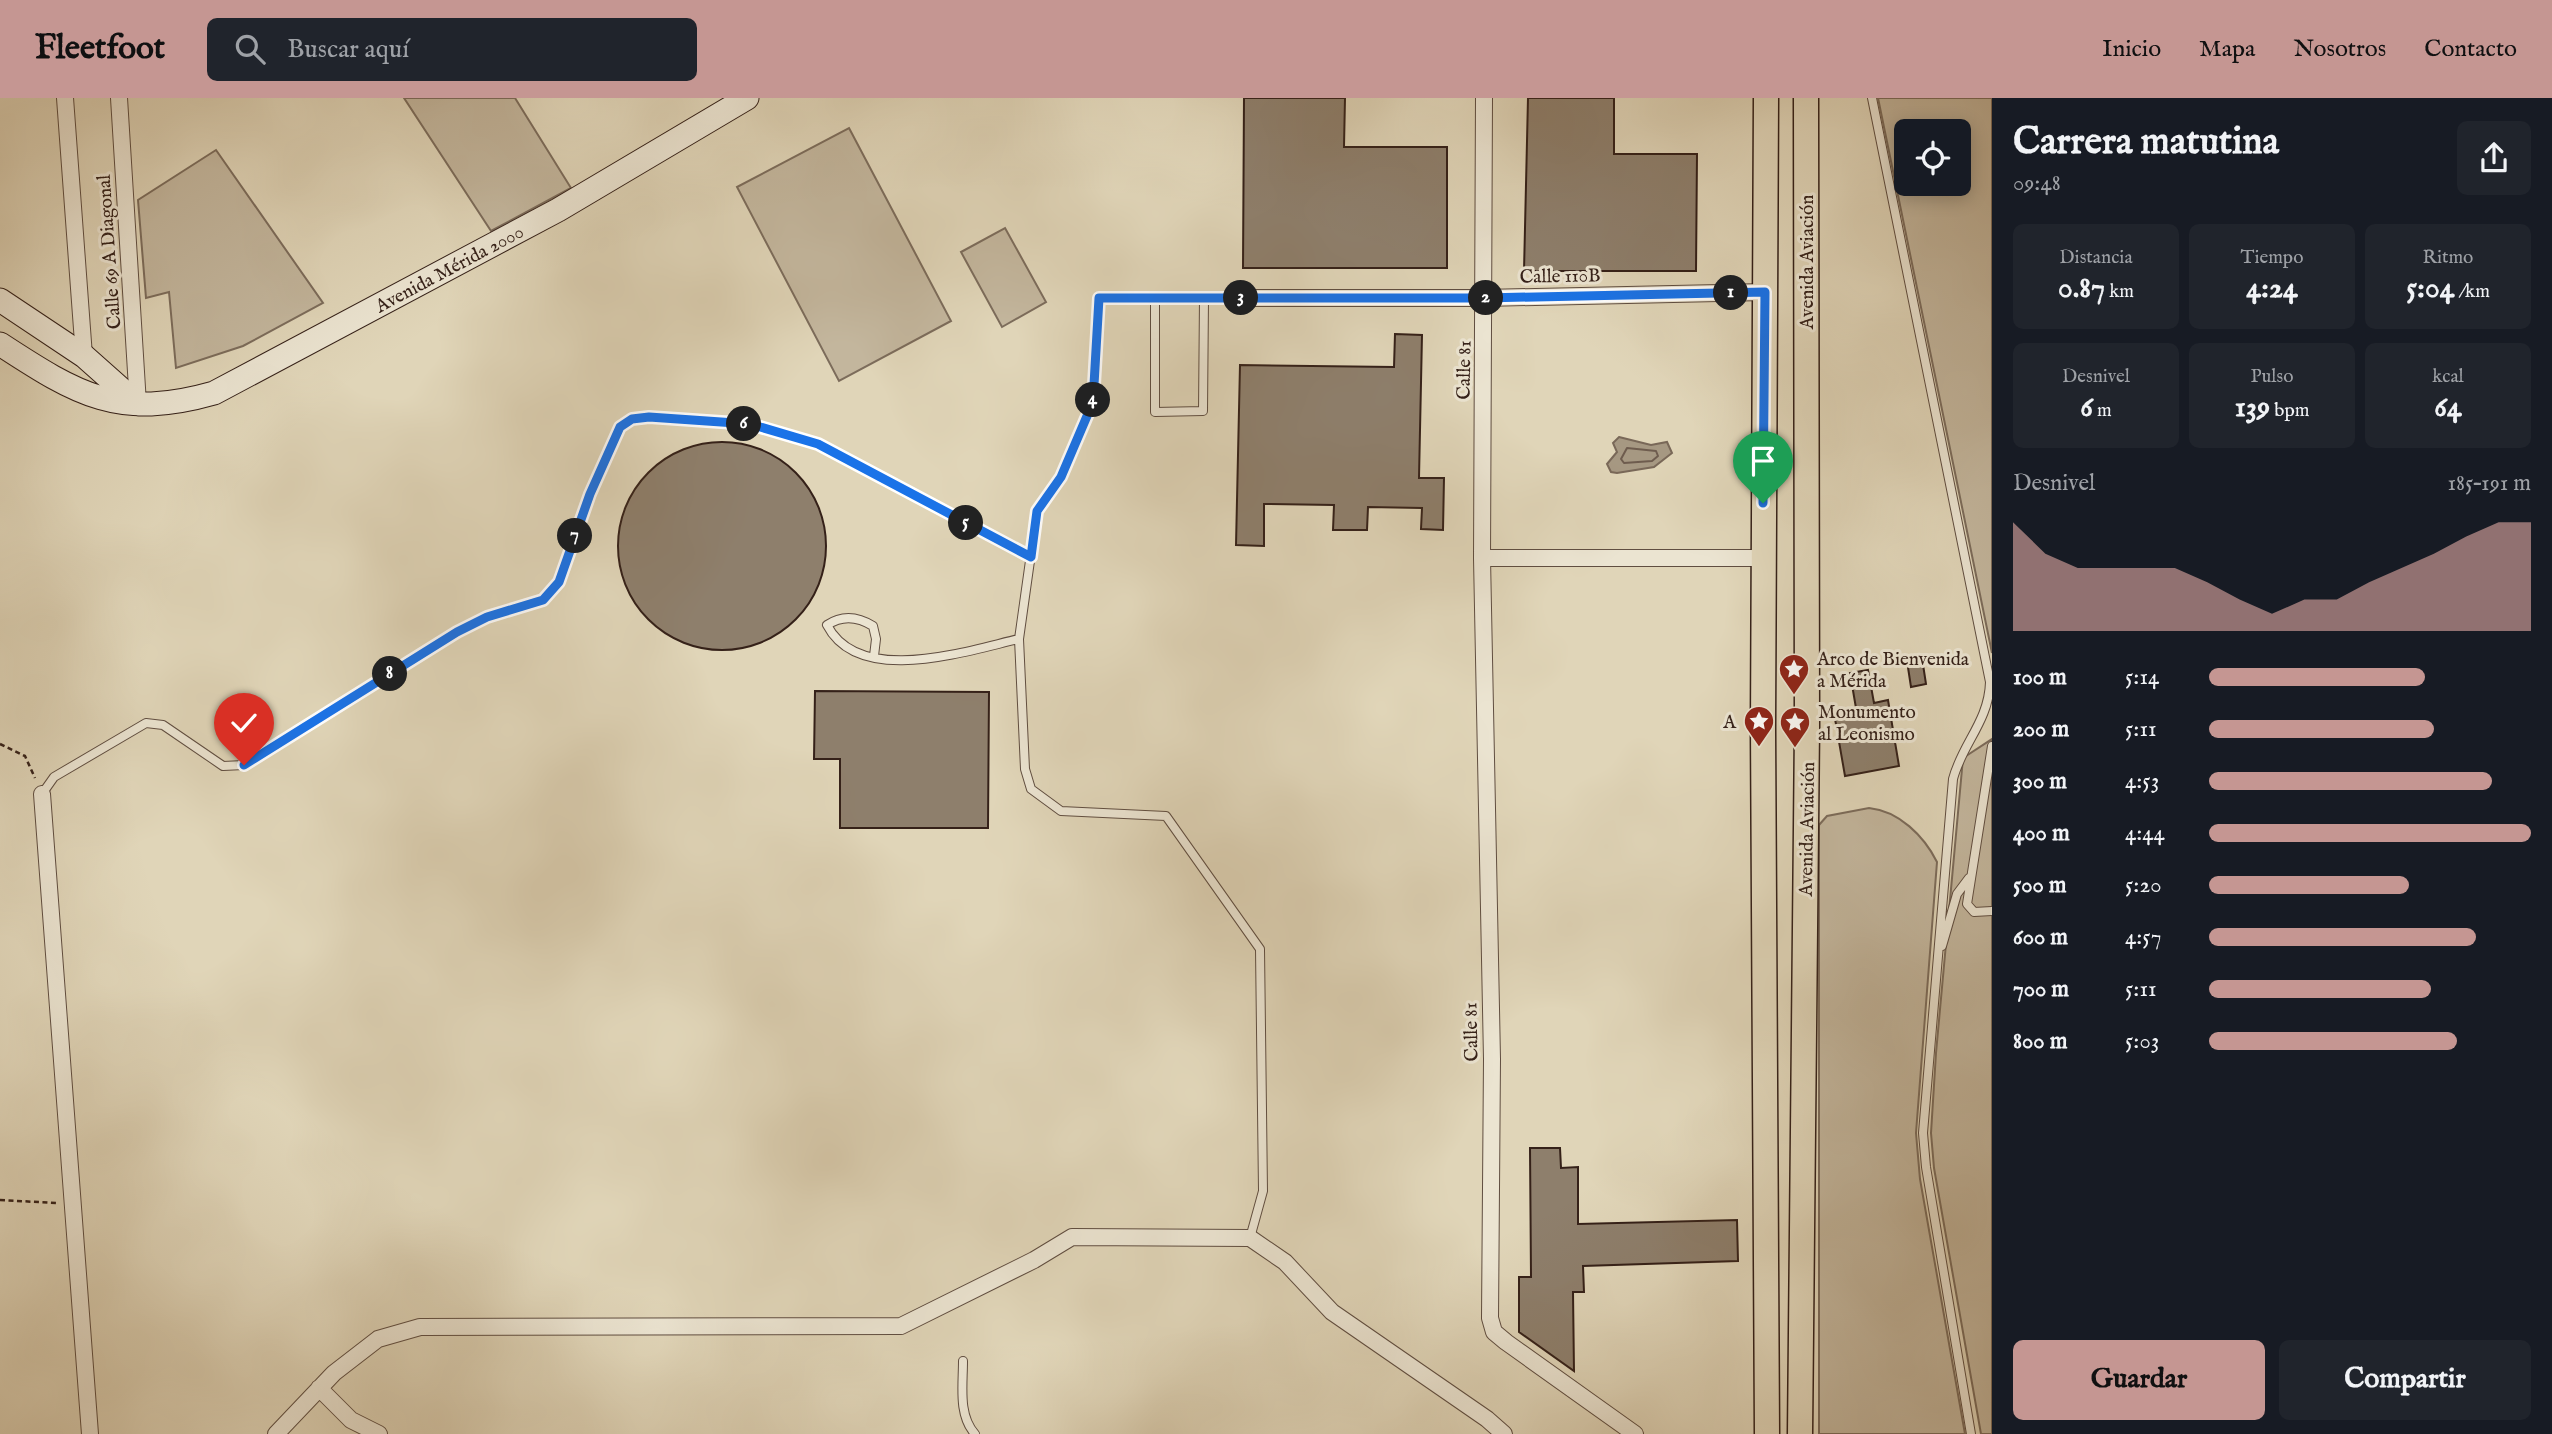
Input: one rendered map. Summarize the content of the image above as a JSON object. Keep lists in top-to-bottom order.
{
  "streets": {
    "main road": ["Avenida Aviación", "Avenida Mérida 2000"],
    "street": ["Calle 69 A Diagonal", "Calle 110B", "Calle 81"]
  },
  "crossings": [
    ["Calle 69 A Diagonal", "Avenida Mérida 2000"],
    ["Calle 110B", "Calle 81"]
  ],
  "places": {
    "place": ["Arco de Bienvenida a Mérida", "A", "Monumento al Leonismo"]
  },
  "page": {
    "header": "Fleetfoot",
    "search": "Buscar aquí",
    "nav": [
      "Inicio",
      "Mapa",
      "Nosotros",
      "Contacto"
    ],
    "heading": ["Carrera matutina", "09:48"],
    "stats": [
      ["Distancia", "0.87 km"],
      ["Tiempo", "4:24"],
      ["Ritmo", "5:04 /km"],
      ["Desnivel", "6 m"],
      ["Pulso", "139 bpm"],
      ["kcal", "64"]
    ],
    "pins": [
      "1",
      "2",
      "3",
      "4",
      "6",
      "5",
      "7",
      "8"
    ],
    "chart": ["Desnivel", "185–191 m"],
    "list": [
      {
        "name": "100 m",
        "note": "5:14"
      },
      {
        "name": "200 m",
        "note": "5:11"
      },
      {
        "name": "300 m",
        "note": "4:53"
      },
      {
        "name": "400 m",
        "note": "4:44"
      },
      {
        "name": "500 m",
        "note": "5:20"
      },
      {
        "name": "600 m",
        "note": "4:57"
      },
      {
        "name": "700 m",
        "note": "5:11"
      },
      {
        "name": "800 m",
        "note": "5:03"
      }
    ],
    "buttons": ["Guardar", "Compartir"]
  }
}
